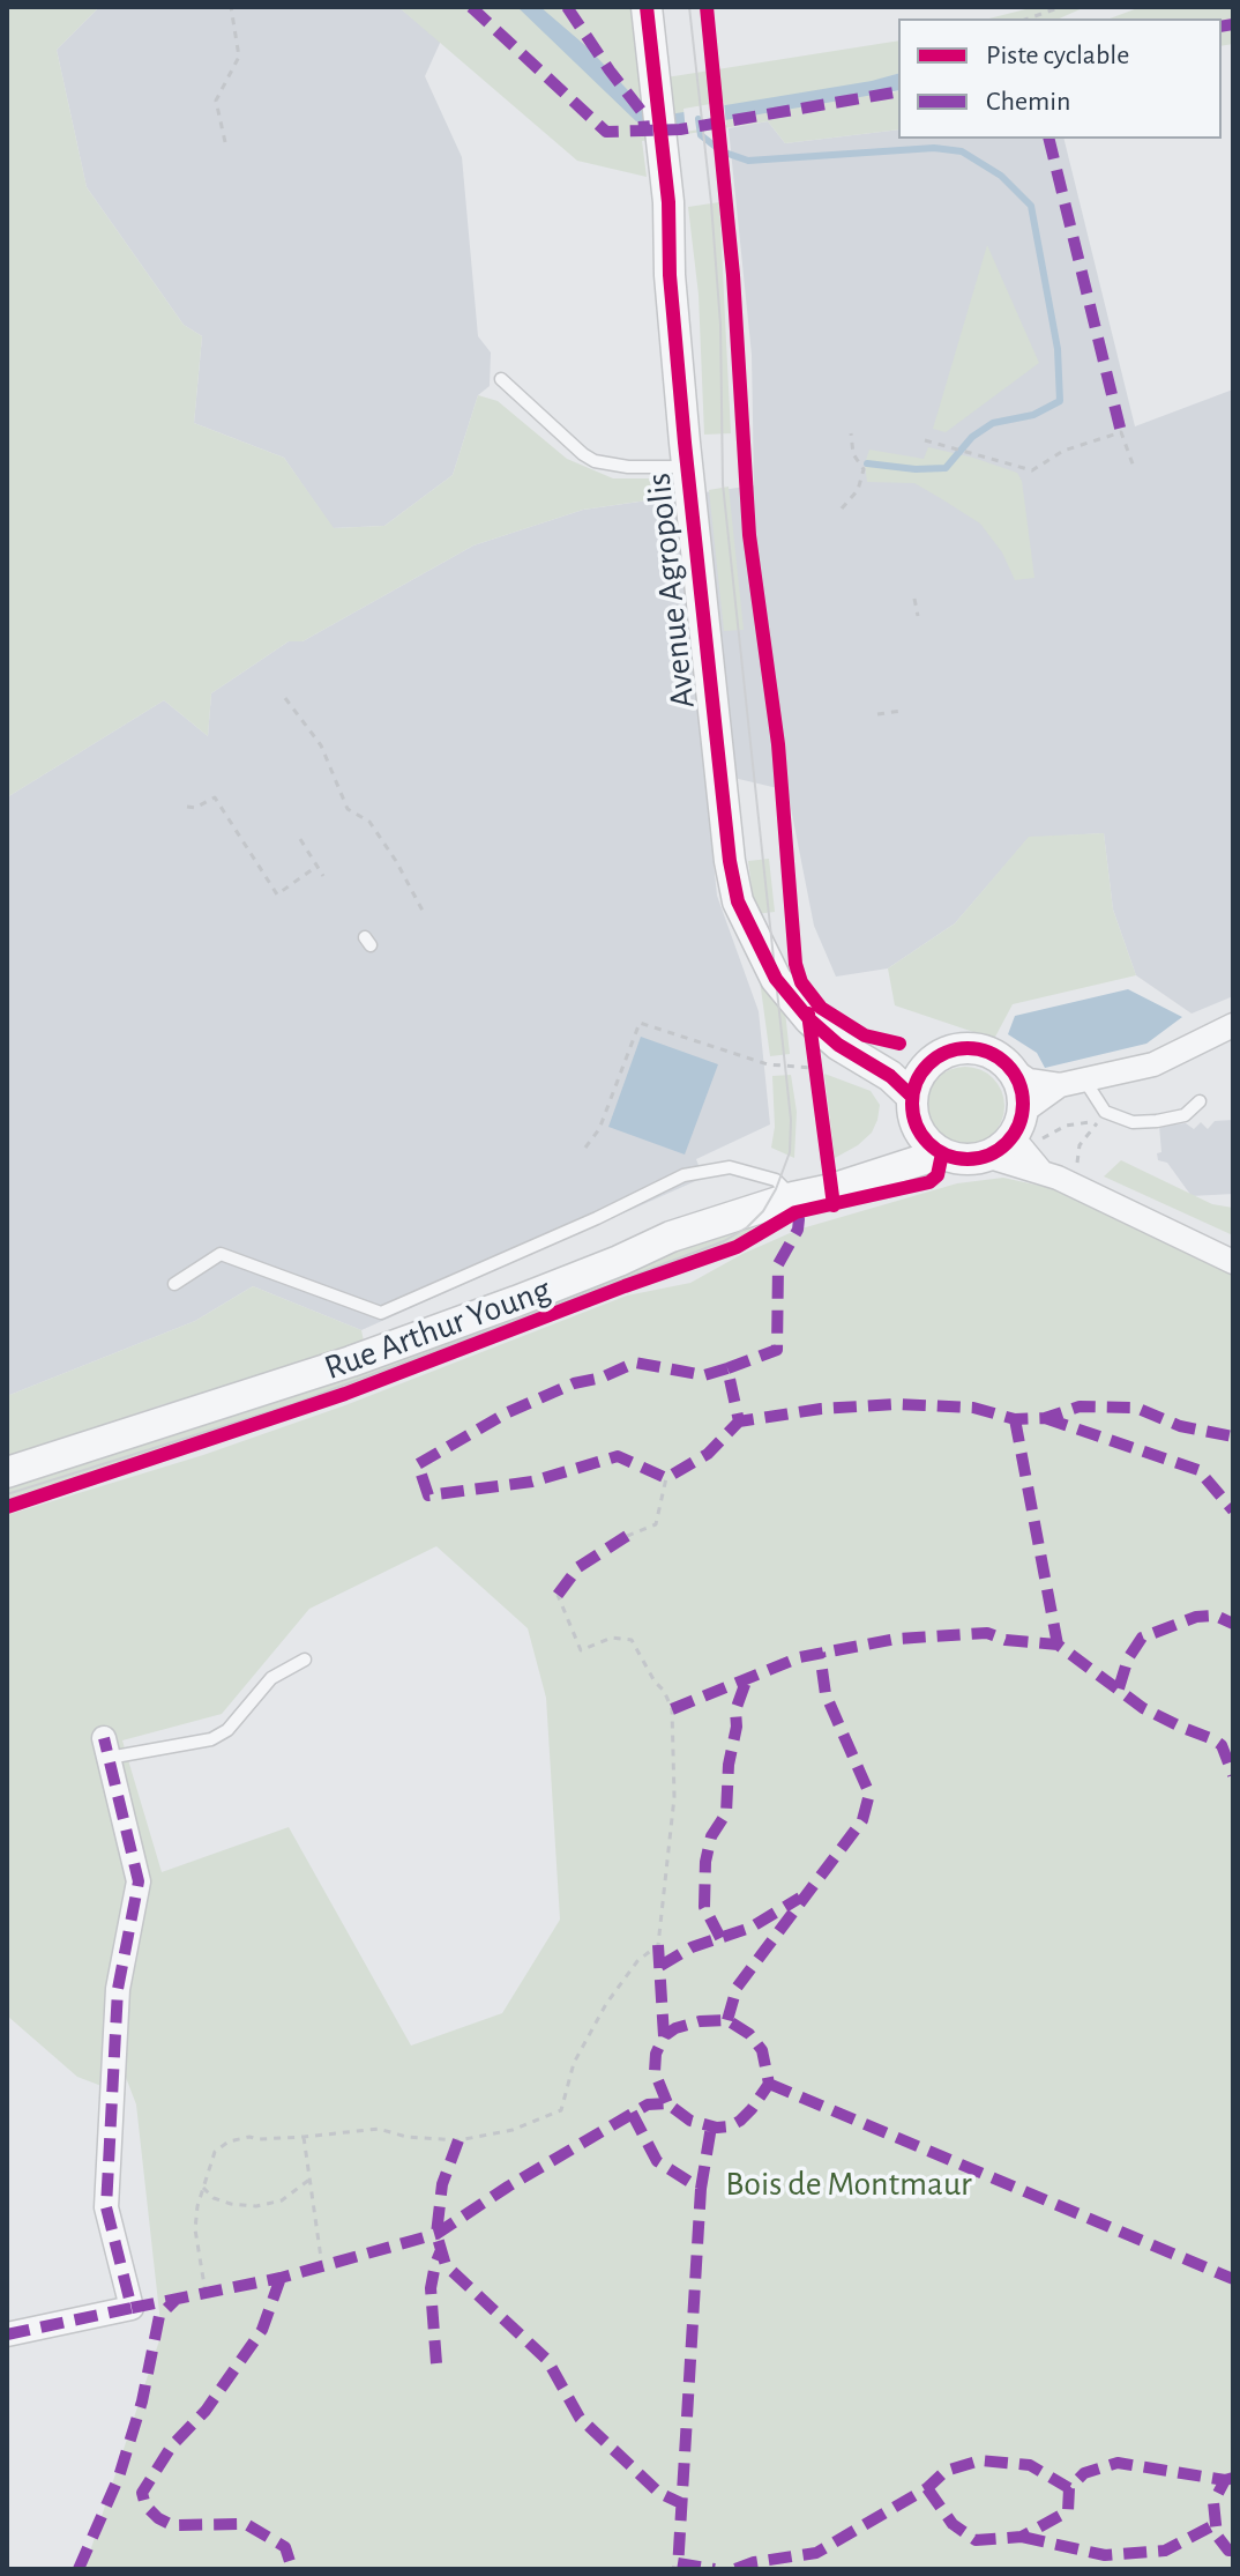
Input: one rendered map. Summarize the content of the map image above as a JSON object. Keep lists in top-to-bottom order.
{
  "streets": {
    "street": ["Avenue Agropolis", "Rue Arthur Young"]
  },
  "crossings": [
    ["Avenue Agropolis", "Rue Arthur Young"]
  ],
  "parks": ["Bois de Montmaur"],
  "legend": ["Piste cyclable", "Chemin"]
}
